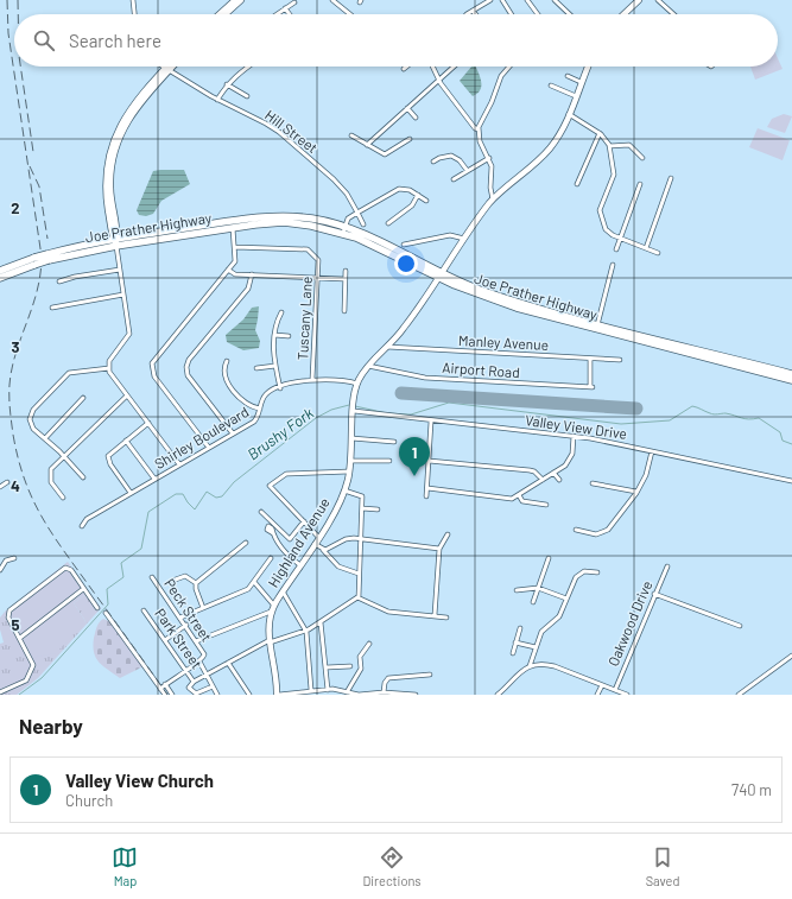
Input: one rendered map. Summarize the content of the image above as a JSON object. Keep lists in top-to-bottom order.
{
  "streets": {
    "highway": ["Joe Prather Highway"],
    "main road": ["Highland Avenue"],
    "street": [
      "Hill Street",
      "Tuscany Lane",
      "Manley Avenue",
      "Airport Road",
      "Valley View Drive",
      "Shirley Boulevard",
      "Peck Street",
      "Oakwood Drive",
      "Park Street"
    ]
  },
  "crossings": [
    ["Joe Prather Highway", "Highland Avenue"],
    ["Tuscany Lane", "Shirley Boulevard"],
    ["Manley Avenue", "Airport Road"],
    ["Manley Avenue", "Highland Avenue"],
    ["Airport Road", "Highland Avenue"],
    ["Valley View Drive", "Highland Avenue"],
    ["Shirley Boulevard", "Highland Avenue"]
  ],
  "water": ["Brushy Fork"],
  "page": {
    "search": "Search here",
    "pins": "1",
    "heading": "Nearby",
    "list": [
      {
        "mark": "1",
        "name": "Valley View Church",
        "note": "Church",
        "value": "740 m"
      }
    ],
    "nav": ["Map", "Directions", "Saved"]
  },
  "grid": {
    "rows": [
      "2",
      "3",
      "4",
      "5"
    ]
  }
}
